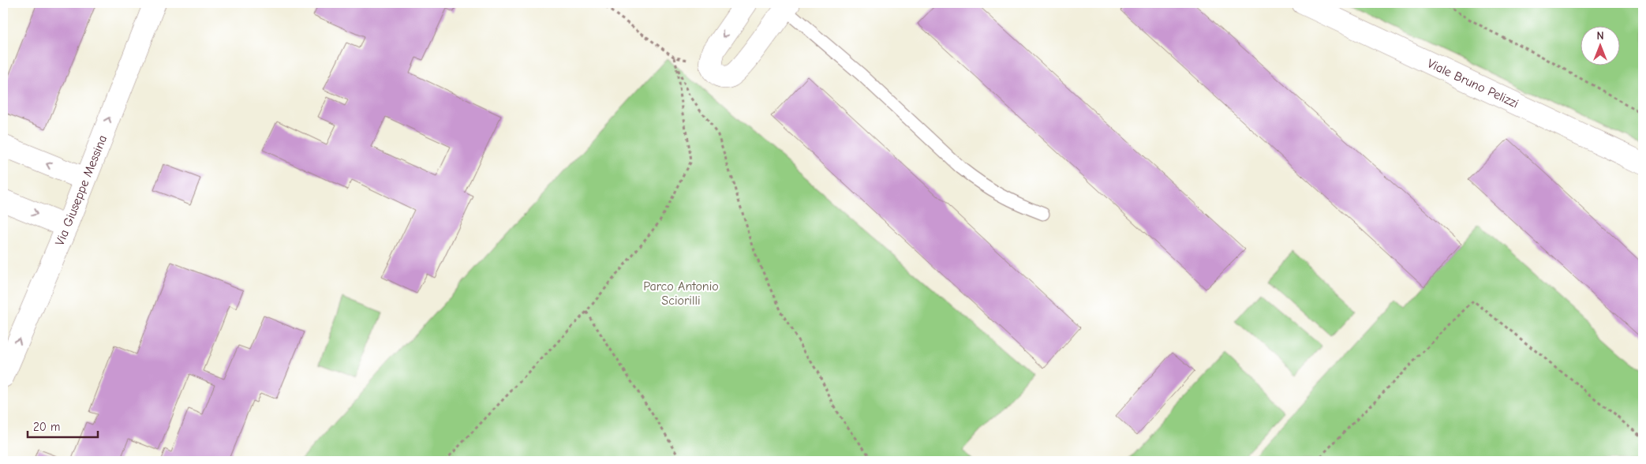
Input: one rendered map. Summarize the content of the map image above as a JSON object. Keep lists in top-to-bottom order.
{
  "streets": {
    "street": ["Viale Bruno Pelizzi", "Via Giuseppe Messina"]
  },
  "one_way": ["Via Giuseppe Messina"],
  "parks": ["Parco Antonio Sciorilli"],
  "scale_bar": "20 m",
  "north": "top"
}
